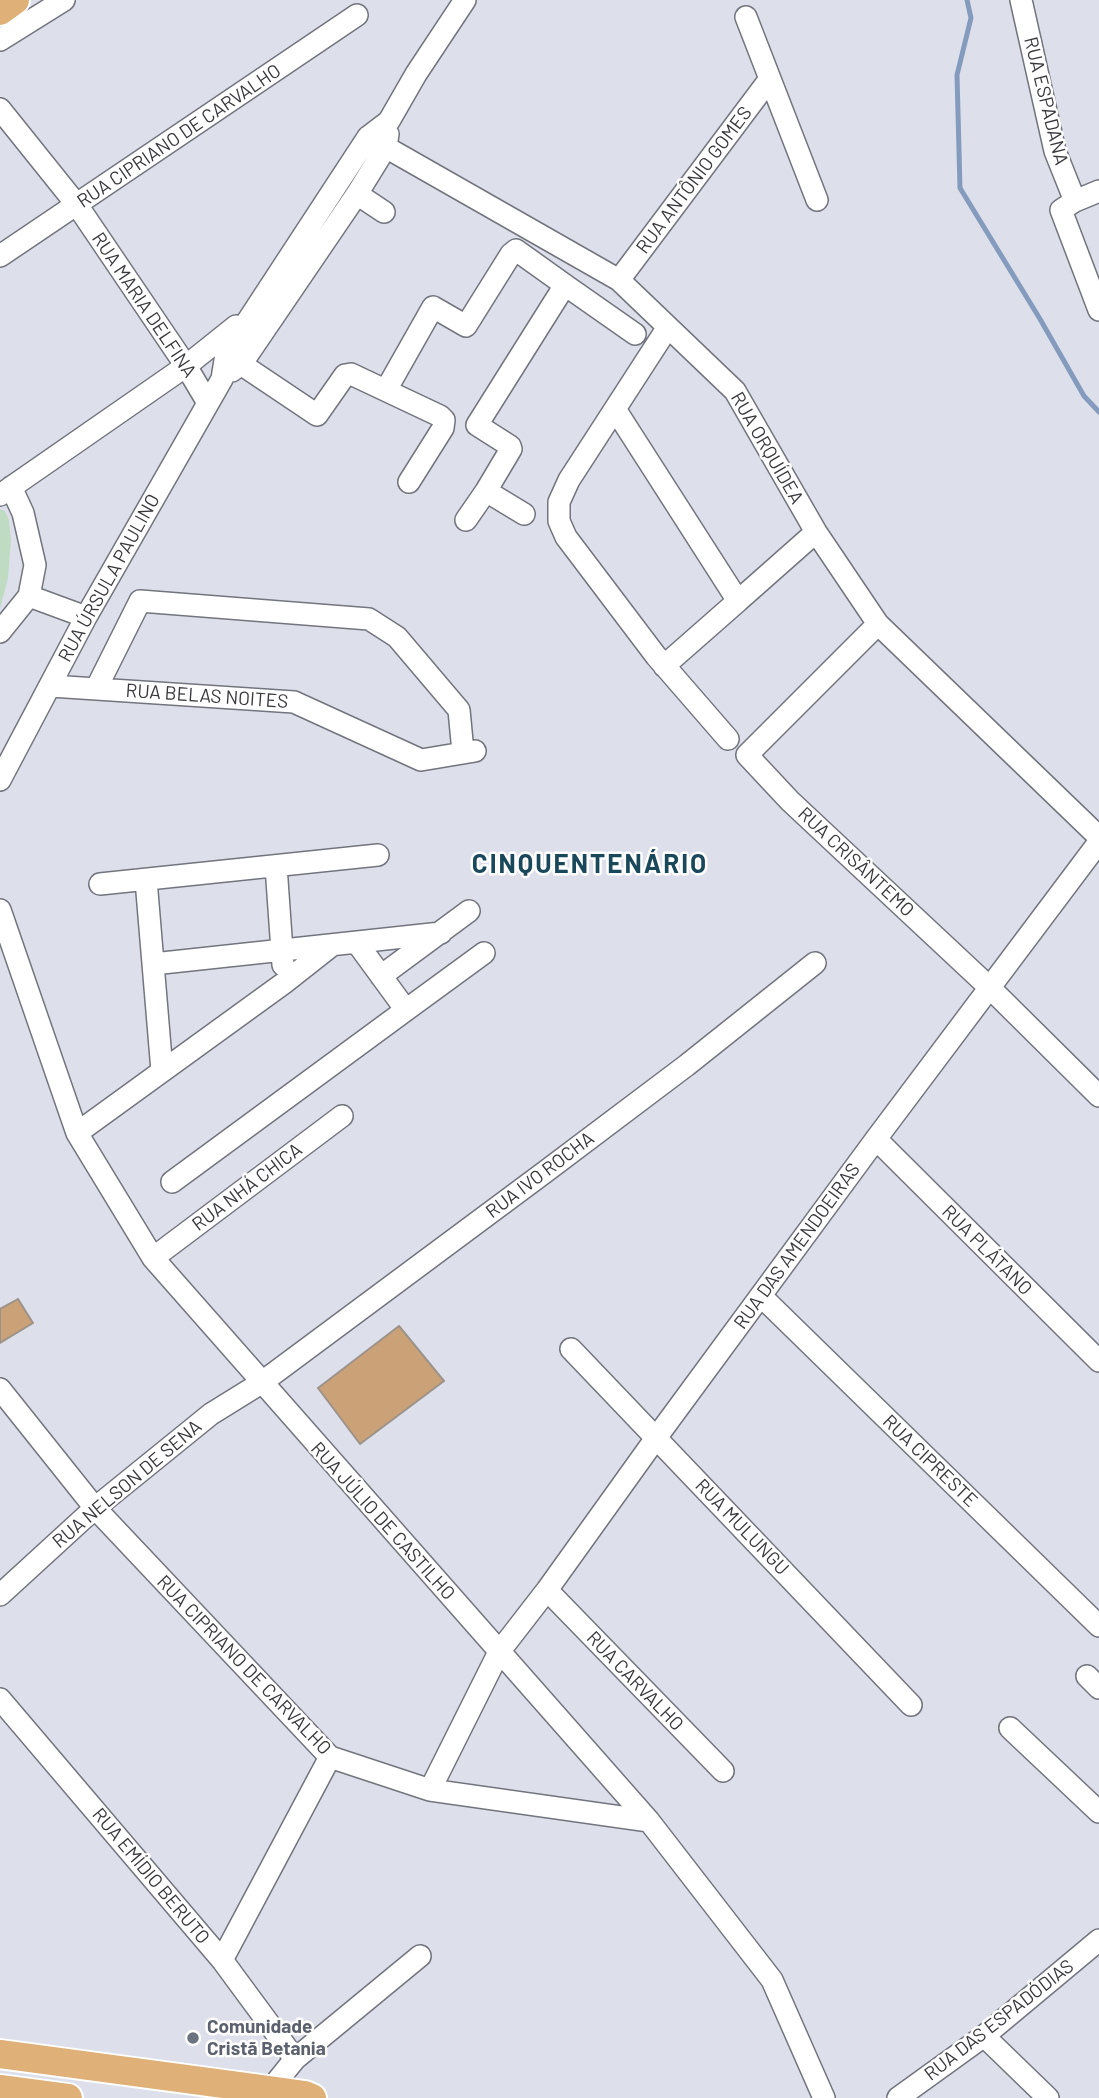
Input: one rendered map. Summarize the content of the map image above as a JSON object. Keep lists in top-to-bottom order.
{
  "streets": {
    "street": [
      "RUA ESPADANA",
      "RUA CIPRIANO DE CARVALHO",
      "RUA ANTÔNIO GOMES",
      "RUA MARIA DELFINA",
      "RUA ORQUÍDEA",
      "RUA ÚRSULA PAULINO",
      "RUA BELAS NOITES",
      "RUA CRISÂNTEMO",
      "RUA IVO ROCHA",
      "RUA NHÁ CHICA",
      "RUA DAS AMENDOEIRAS",
      "RUA PLÁTANO",
      "RUA CIPRESTE",
      "RUA NELSON DE SENA",
      "RUA JÚLIO DE CASTILHO",
      "RUA MULUNGU",
      "RUA CARVALHO",
      "RUA EMÍDIO BERUTO",
      "RUA DAS ESPADÓDIAS"
    ]
  },
  "crossings": [
    ["RUA CIPRIANO DE CARVALHO", "RUA MARIA DELFINA"],
    ["RUA CIPRIANO DE CARVALHO", "RUA DAS AMENDOEIRAS"],
    ["RUA CIPRIANO DE CARVALHO", "RUA NELSON DE SENA"],
    ["RUA CIPRIANO DE CARVALHO", "RUA JÚLIO DE CASTILHO"],
    ["RUA ANTÔNIO GOMES", "RUA ORQUÍDEA"],
    ["RUA MARIA DELFINA", "RUA ÚRSULA PAULINO"],
    ["RUA ORQUÍDEA", "RUA ÚRSULA PAULINO"],
    ["RUA ORQUÍDEA", "RUA CRISÂNTEMO"],
    ["RUA ORQUÍDEA", "RUA DAS AMENDOEIRAS"],
    ["RUA ÚRSULA PAULINO", "RUA BELAS NOITES"],
    ["RUA CRISÂNTEMO", "RUA DAS AMENDOEIRAS"],
    ["RUA IVO ROCHA", "RUA NELSON DE SENA"],
    ["RUA IVO ROCHA", "RUA JÚLIO DE CASTILHO"],
    ["RUA NHÁ CHICA", "RUA JÚLIO DE CASTILHO"],
    ["RUA DAS AMENDOEIRAS", "RUA PLÁTANO"],
    ["RUA DAS AMENDOEIRAS", "RUA CIPRESTE"],
    ["RUA DAS AMENDOEIRAS", "RUA JÚLIO DE CASTILHO"],
    ["RUA DAS AMENDOEIRAS", "RUA MULUNGU"],
    ["RUA DAS AMENDOEIRAS", "RUA CARVALHO"],
    ["RUA NELSON DE SENA", "RUA JÚLIO DE CASTILHO"]
  ],
  "districts": ["CINQUENTENÁRIO"],
  "places": ["Comunidade Cristã Betania"]
}
